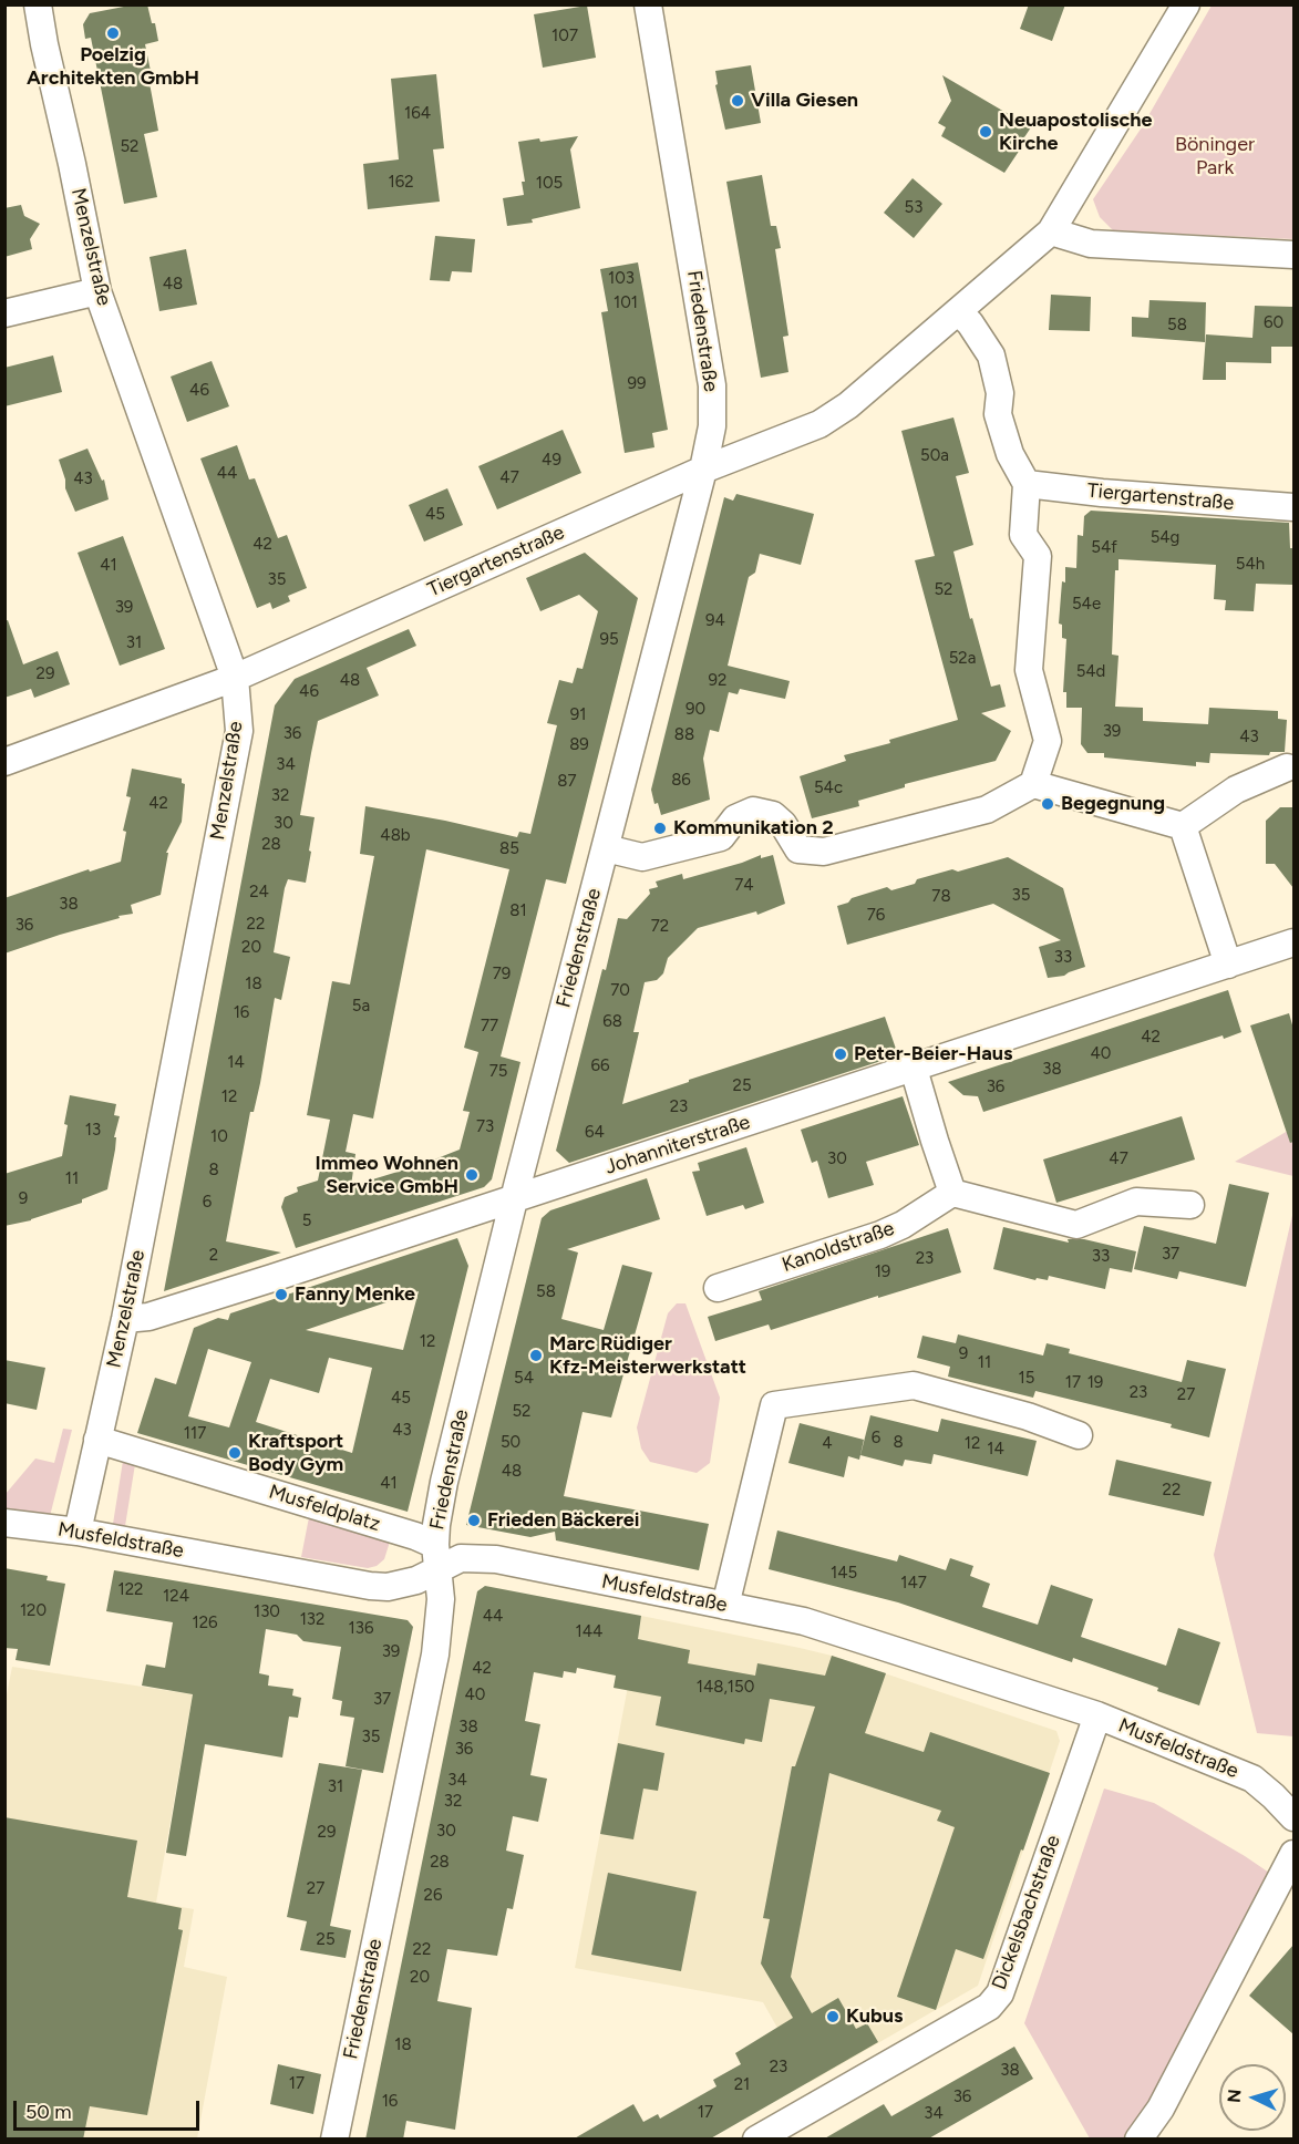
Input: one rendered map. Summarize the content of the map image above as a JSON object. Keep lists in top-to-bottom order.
{
  "streets": {
    "street": [
      "Menzelstraße",
      "Friedenstraße",
      "Tiergartenstraße",
      "Johanniterstraße",
      "Kanoldstraße",
      "Musfeldplatz",
      "Musfeldstraße",
      "Dickelsbachstraße"
    ]
  },
  "crossings": [
    ["Menzelstraße", "Tiergartenstraße"],
    ["Menzelstraße", "Johanniterstraße"],
    ["Menzelstraße", "Musfeldplatz"],
    ["Menzelstraße", "Musfeldstraße"],
    ["Friedenstraße", "Tiergartenstraße"],
    ["Friedenstraße", "Johanniterstraße"],
    ["Friedenstraße", "Musfeldplatz"],
    ["Friedenstraße", "Musfeldstraße"],
    ["Musfeldplatz", "Musfeldstraße"],
    ["Musfeldstraße", "Dickelsbachstraße"]
  ],
  "parks": ["Böninger Park"],
  "places": [
    "Poelzig Architekten GmbH",
    "Villa Giesen",
    "Neuapostolische Kirche",
    "Begegnung",
    "Kommunikation 2",
    "Peter-Beier-Haus",
    "Immeo Wohnen Service GmbH",
    "Fanny Menke",
    "Marc Rüdiger Kfz-Meisterwerkstatt",
    "Kraftsport Body Gym",
    "Frieden Bäckerei",
    "Kubus"
  ],
  "house_numbers": [
    "107",
    "164",
    "52",
    "162",
    "105",
    "53",
    "103",
    "48",
    "101",
    "60",
    "58",
    "99",
    "46",
    "50a",
    "49",
    "44",
    "47",
    "43",
    "45",
    "54g",
    "42",
    "54f",
    "54h",
    "41",
    "35",
    "52",
    "54e",
    "39",
    "94",
    "95",
    "31",
    "52a",
    "54d",
    "29",
    "48",
    "92",
    "46",
    "90",
    "91",
    "39",
    "36",
    "88",
    "43",
    "89",
    "34",
    "86",
    "87",
    "54c",
    "32",
    "42",
    "30",
    "48b",
    "28",
    "85",
    "74",
    "24",
    "35",
    "78",
    "38",
    "81",
    "76",
    "22",
    "36",
    "72",
    "20",
    "33",
    "79",
    "18",
    "70",
    "5a",
    "16",
    "68",
    "77",
    "42",
    "40",
    "14",
    "66",
    "38",
    "75",
    "25",
    "36",
    "12",
    "23",
    "73",
    "13",
    "64",
    "10",
    "30",
    "47",
    "8",
    "11",
    "9",
    "6",
    "5",
    "37",
    "2",
    "33",
    "23",
    "19",
    "58",
    "12",
    "9",
    "11",
    "54",
    "15",
    "17",
    "19",
    "23",
    "27",
    "45",
    "52",
    "43",
    "117",
    "6",
    "50",
    "8",
    "4",
    "12",
    "14",
    "48",
    "41",
    "22",
    "145",
    "147",
    "122",
    "124",
    "120",
    "130",
    "44",
    "132",
    "126",
    "136",
    "144",
    "39",
    "42",
    "148,150",
    "40",
    "37",
    "38",
    "35",
    "36",
    "34",
    "31",
    "32",
    "30",
    "29",
    "28",
    "27",
    "26",
    "25",
    "22",
    "20",
    "18",
    "23",
    "38",
    "17",
    "21",
    "36",
    "16",
    "17",
    "34"
  ],
  "scale_bar": "50 m",
  "north": "left"
}
